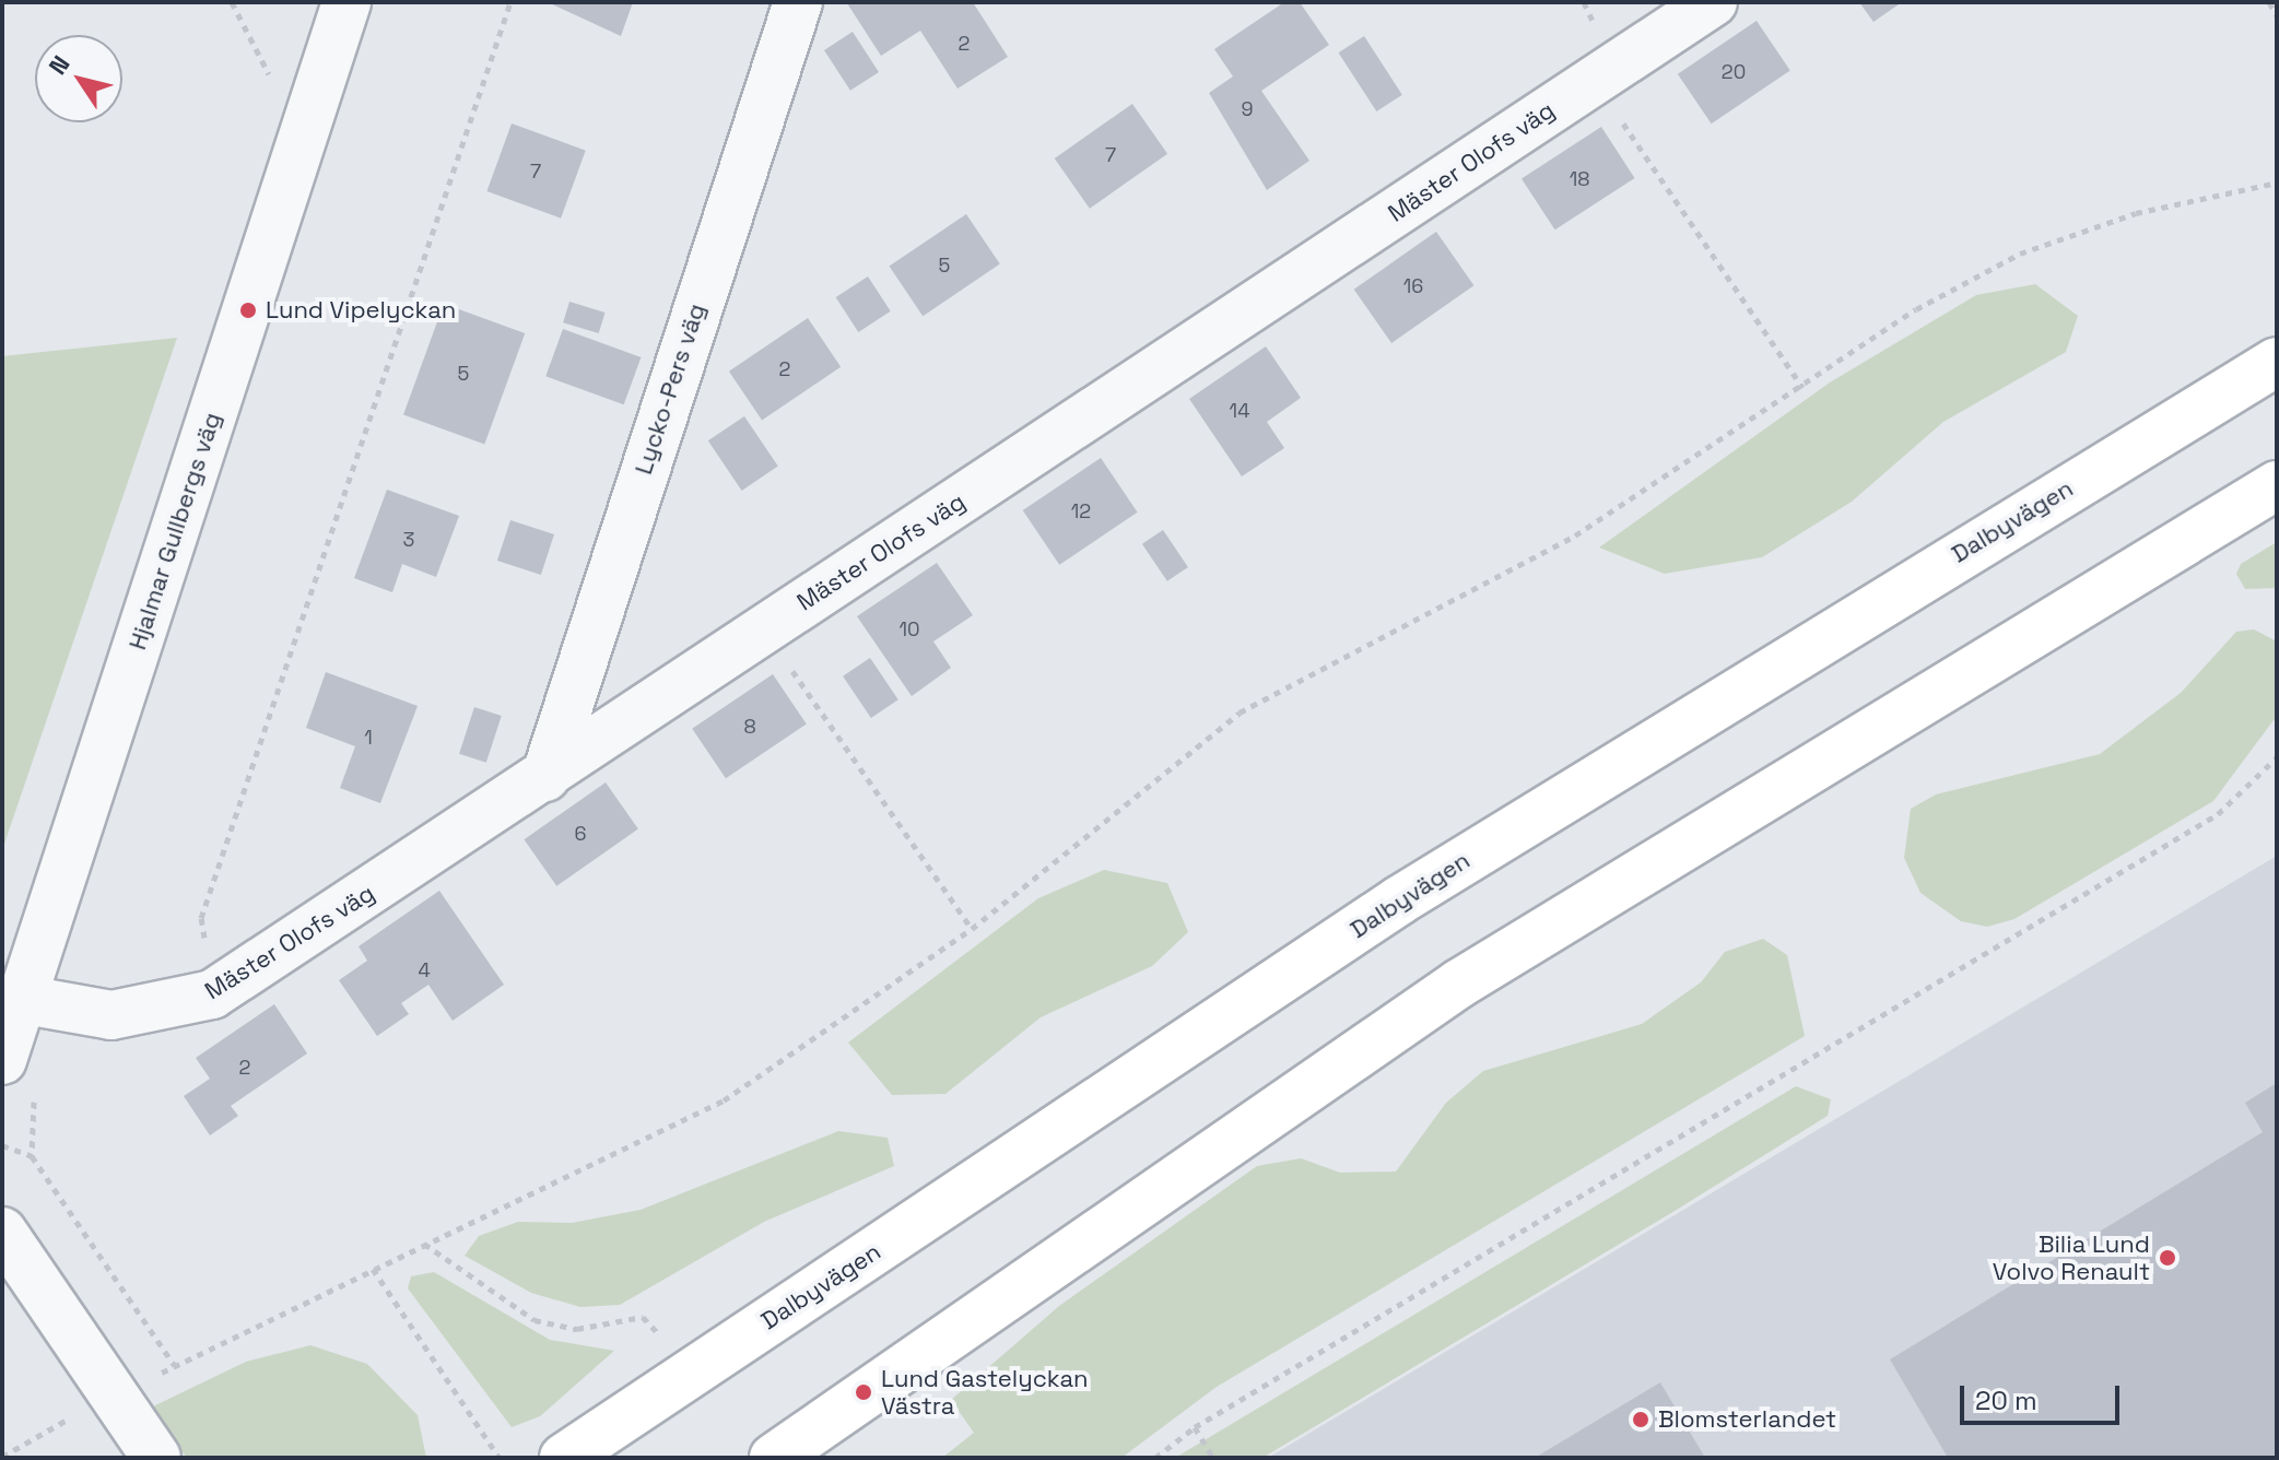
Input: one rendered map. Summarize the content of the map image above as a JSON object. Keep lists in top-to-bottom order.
{
  "streets": {
    "main road": ["Dalbyvägen"],
    "street": ["Mäster Olofs väg", "Lycko-Pers väg", "Hjalmar Gullbergs väg"]
  },
  "crossings": [
    ["Mäster Olofs väg", "Lycko-Pers väg"],
    ["Mäster Olofs väg", "Hjalmar Gullbergs väg"]
  ],
  "places": [
    "Lund Vipelyckan",
    "Bilia Lund Volvo Renault",
    "Lund Gastelyckan Västra",
    "Blomsterlandet"
  ],
  "house_numbers": [
    "2",
    "20",
    "9",
    "7",
    "7",
    "18",
    "5",
    "16",
    "2",
    "5",
    "14",
    "12",
    "3",
    "10",
    "8",
    "1",
    "6",
    "4",
    "2"
  ],
  "scale_bar": "20 m",
  "north": "top left"
}
